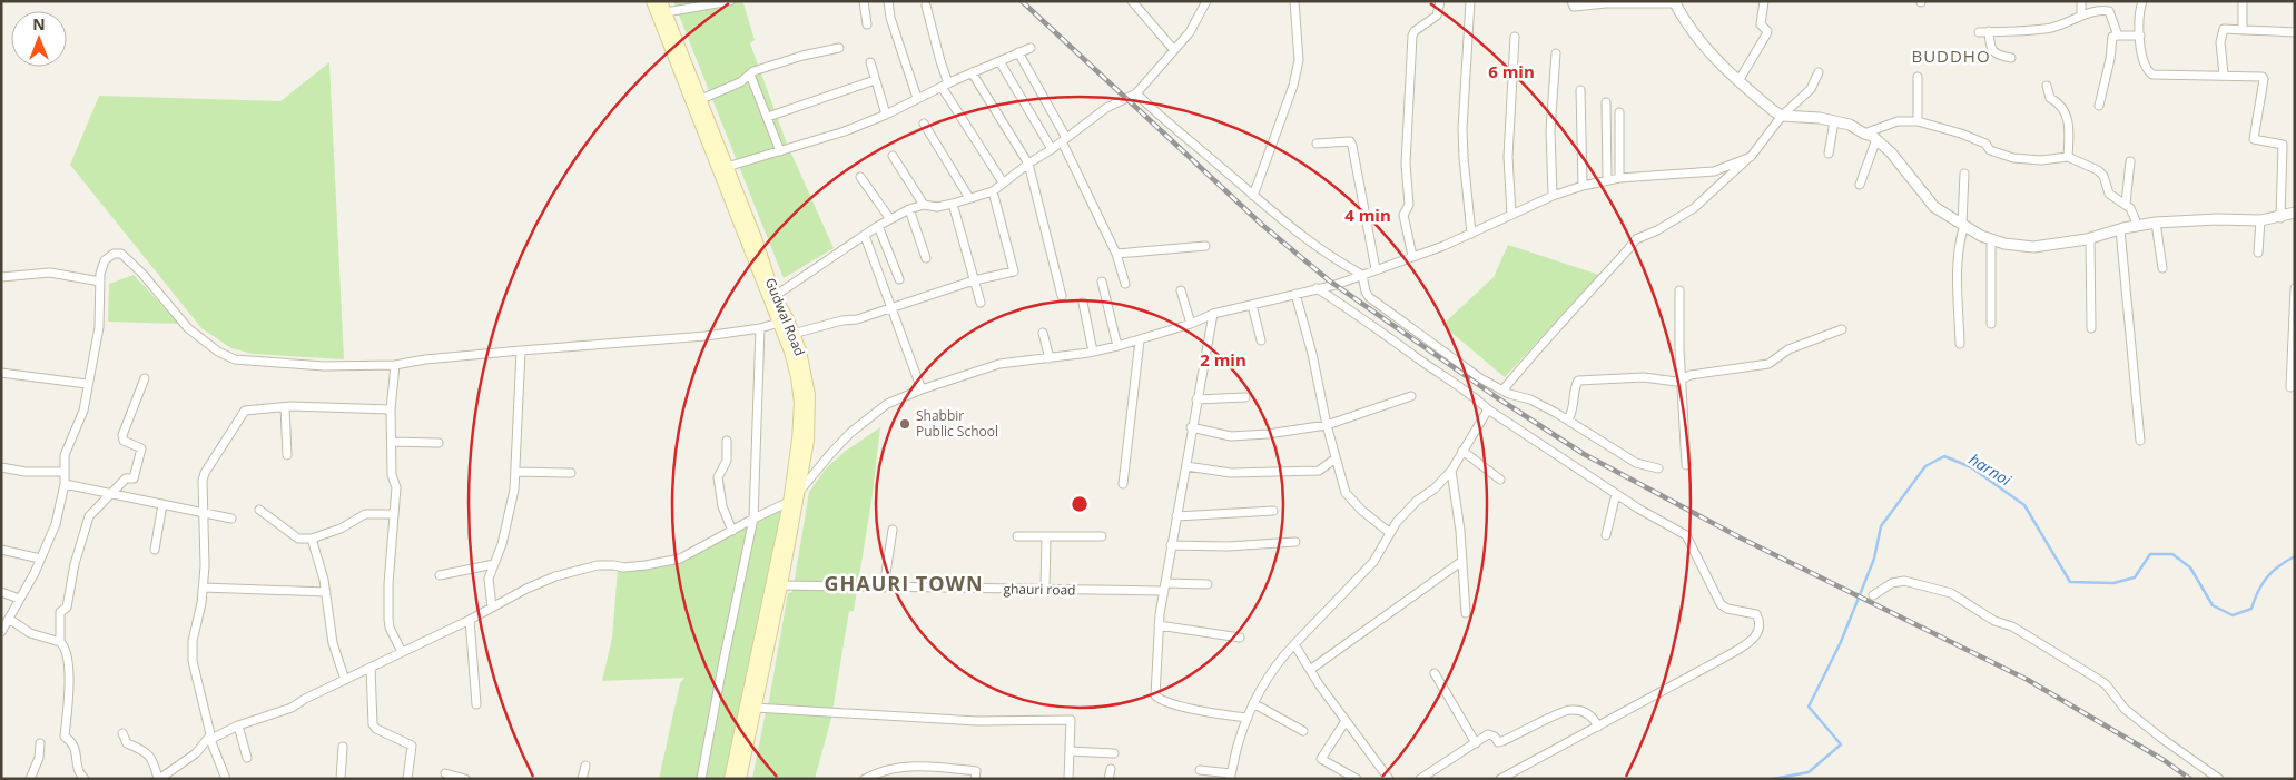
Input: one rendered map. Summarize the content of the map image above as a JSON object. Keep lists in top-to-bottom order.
{
  "streets": {
    "main road": ["Gudwal Road"],
    "street": ["ghauri road"]
  },
  "crossings": [
    ["Gudwal Road", "ghauri road"]
  ],
  "districts": ["BUDDHO", "GHAURI TOWN"],
  "water": ["harnoi"],
  "places": ["Shabbir Public School"],
  "north": "top",
  "rings": ["6 min", "4 min", "2 min"]
}
